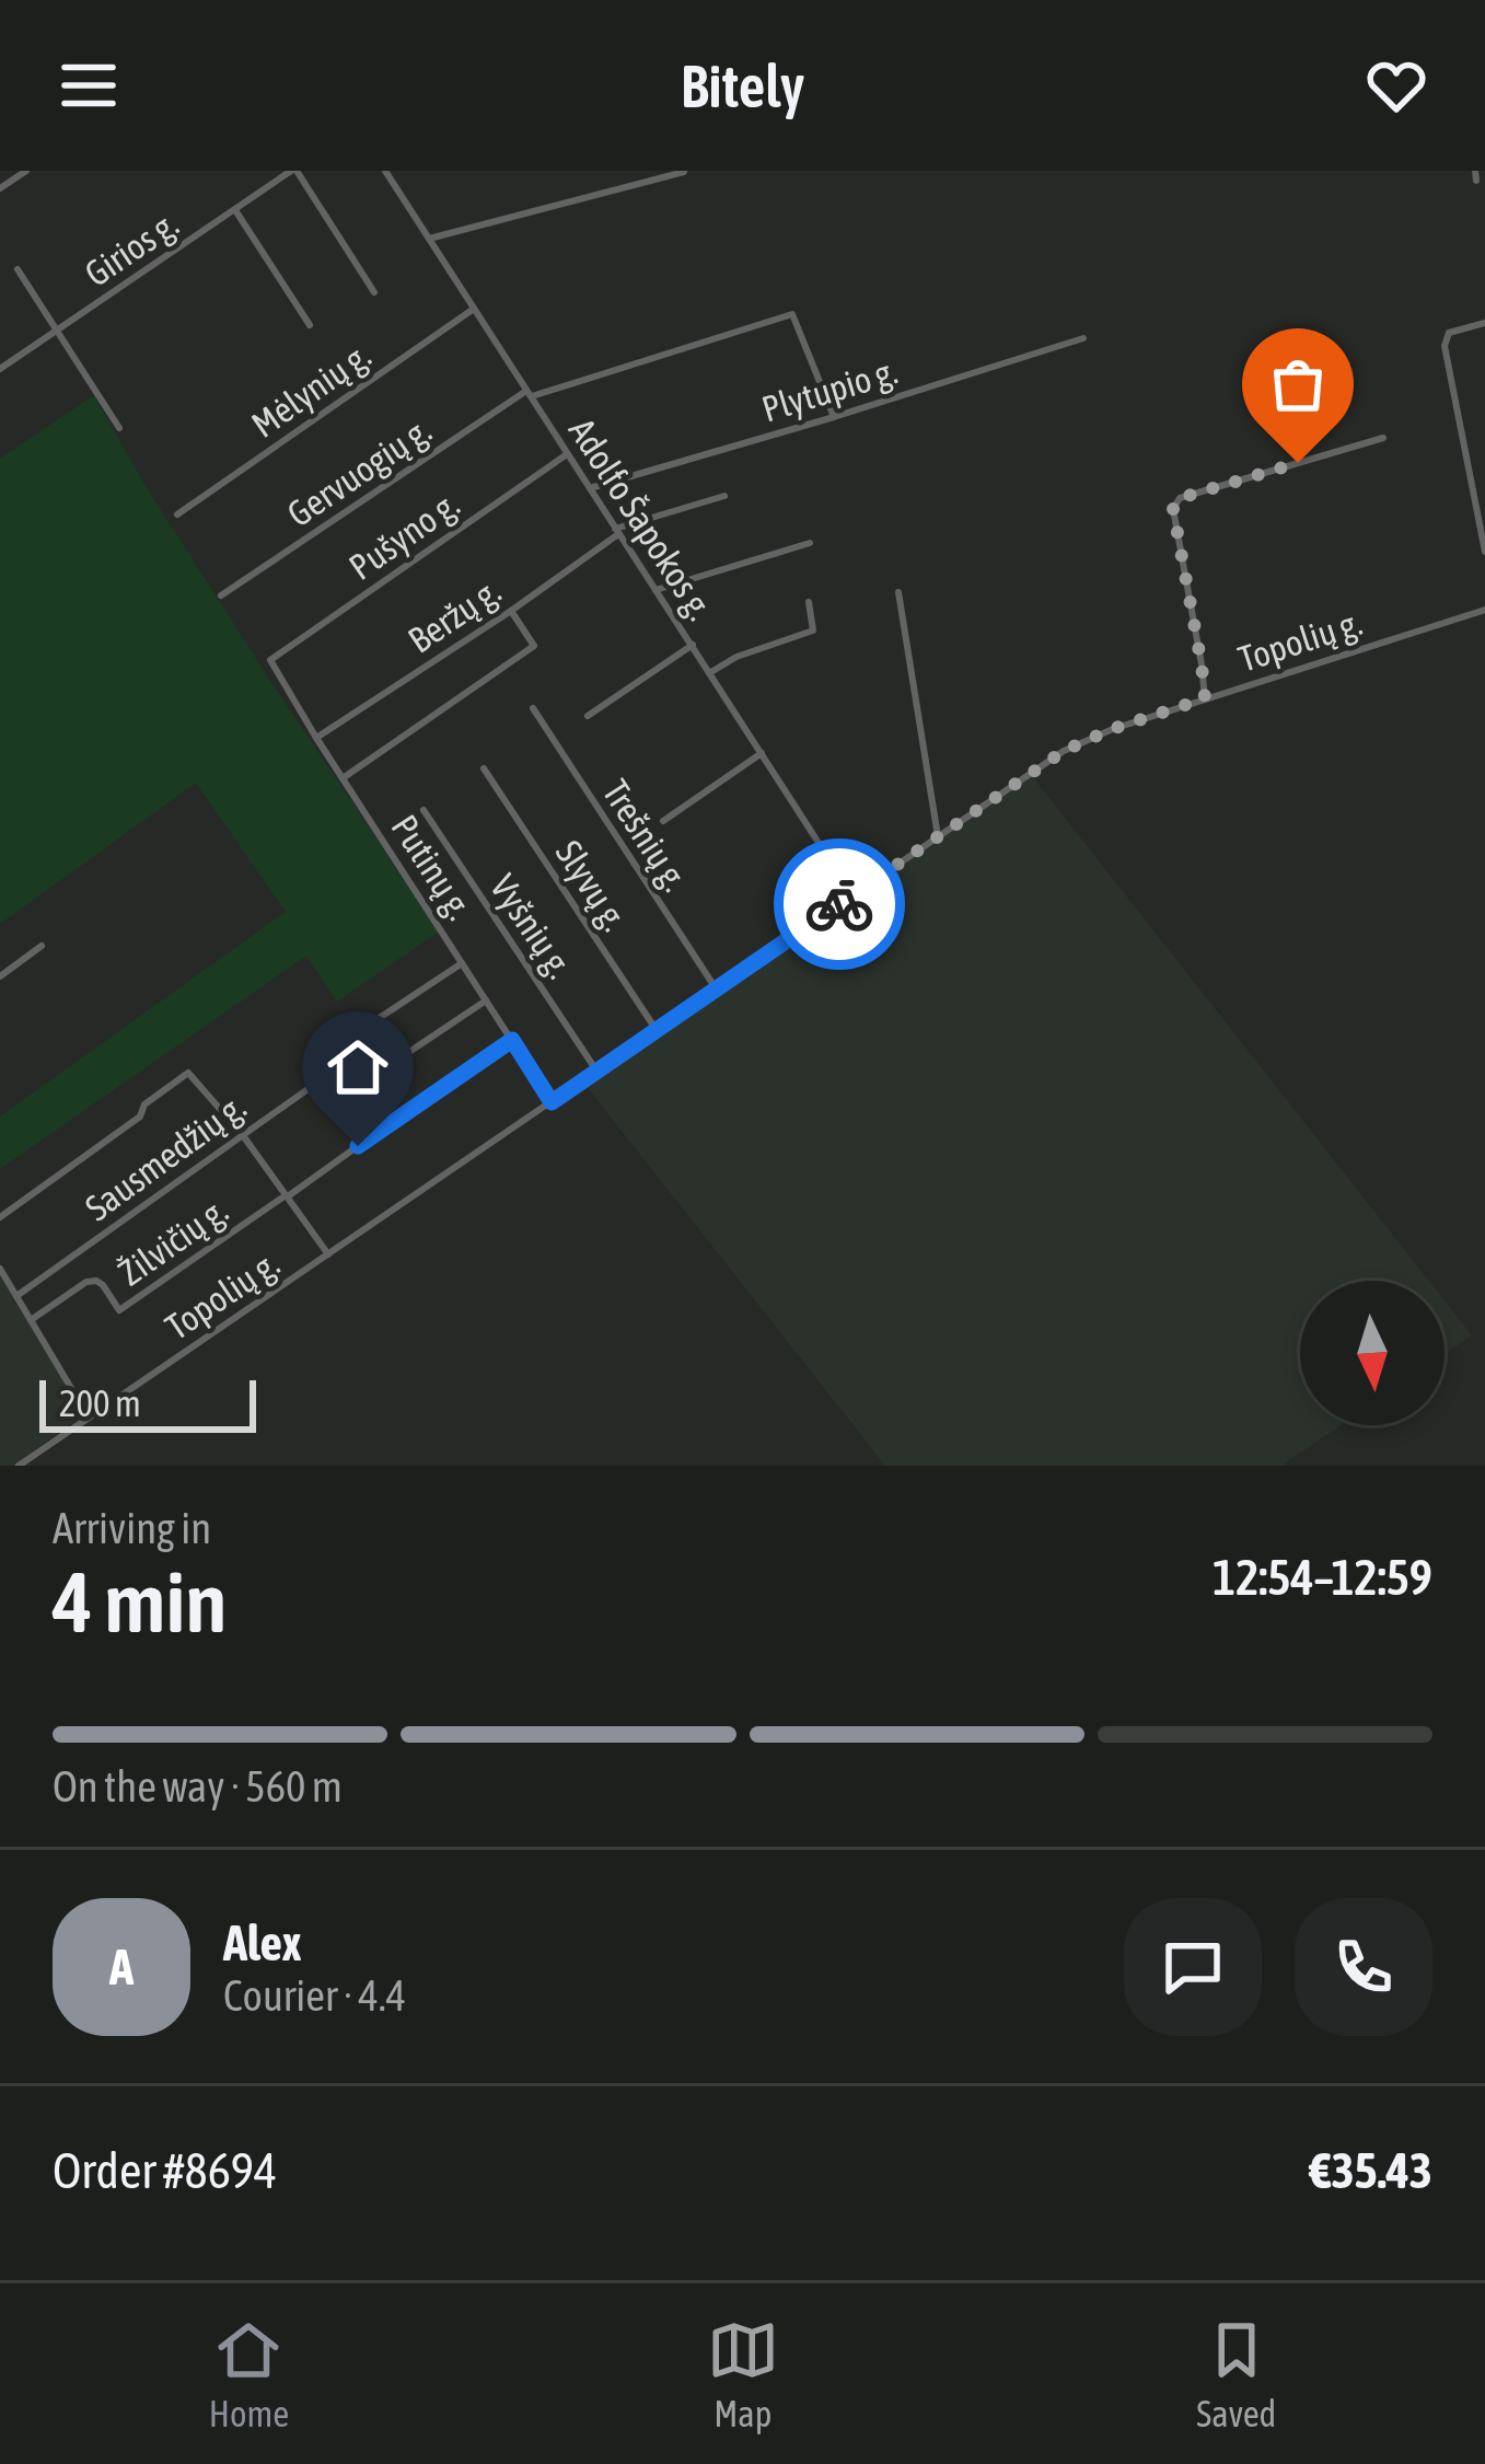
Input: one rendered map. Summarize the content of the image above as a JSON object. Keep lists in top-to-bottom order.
{
  "streets": {
    "street": [
      "Girios g.",
      "Mėlynių g.",
      "Plytupio g.",
      "Gervuogių g.",
      "Adolfo Šapokos g.",
      "Pušyno g.",
      "Beržų g.",
      "Topolių g.",
      "Trešnių g.",
      "Putinų g.",
      "Slyvų g.",
      "Vyšnių g.",
      "Sausmedžių g.",
      "Žilvičių g."
    ]
  },
  "crossings": [
    ["Mėlynių g.", "Adolfo Šapokos g."],
    ["Plytupio g.", "Gervuogių g."],
    ["Plytupio g.", "Adolfo Šapokos g."],
    ["Gervuogių g.", "Adolfo Šapokos g."],
    ["Adolfo Šapokos g.", "Pušyno g."],
    ["Adolfo Šapokos g.", "Beržų g."],
    ["Adolfo Šapokos g.", "Topolių g."],
    ["Pušyno g.", "Putinų g."],
    ["Beržų g.", "Putinų g."],
    ["Topolių g.", "Trešnių g."],
    ["Topolių g.", "Putinų g."],
    ["Topolių g.", "Slyvų g."],
    ["Topolių g.", "Vyšnių g."],
    ["Putinų g.", "Sausmedžių g."],
    ["Putinų g.", "Žilvičių g."]
  ],
  "scale_bar": "200 m",
  "north": "bottom",
  "page": {
    "header": "Bitely",
    "scale": "200 m",
    "heading": ["4 min", "Arriving in", "12:54–12:59"],
    "panel": [
      "Alex",
      "Courier · 4.4",
      "Order #8694",
      "€35.43"
    ],
    "bar": "On the way · 560 m",
    "round": "A",
    "tabs": ["Home", "Map", "Saved"]
  }
}
